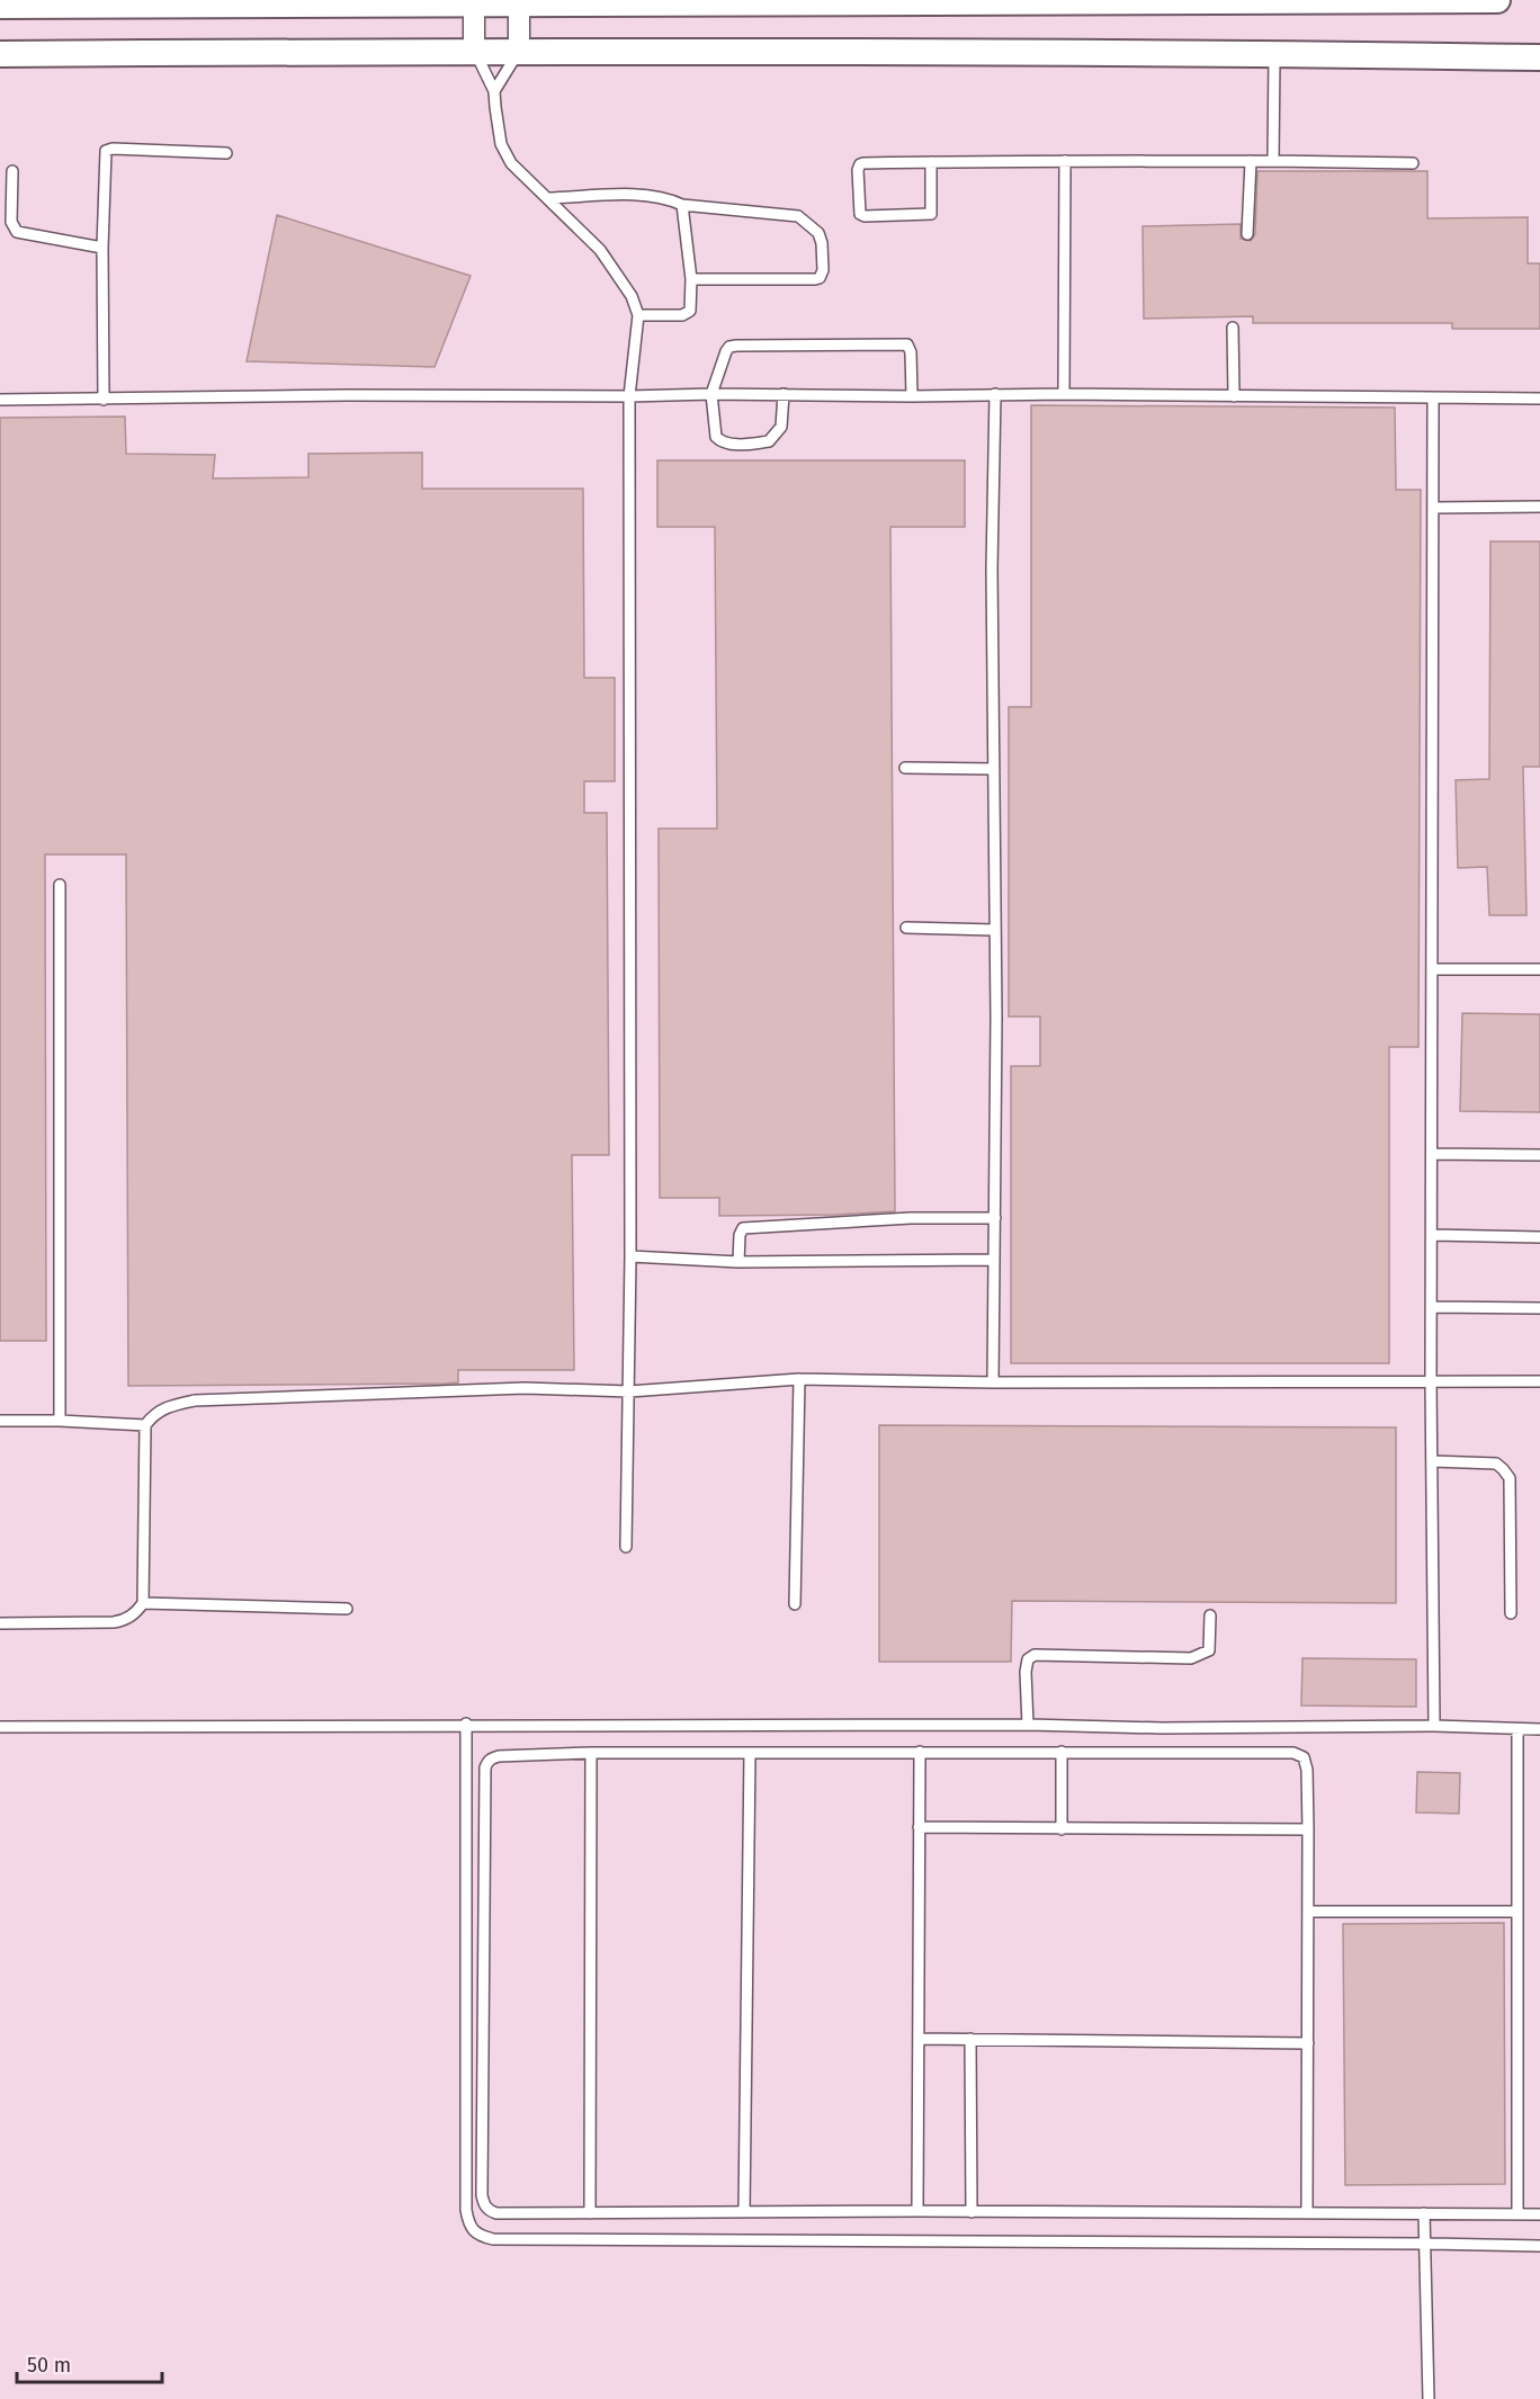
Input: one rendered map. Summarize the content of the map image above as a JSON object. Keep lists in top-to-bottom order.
{
  "scale_bar": "50 m"
}
